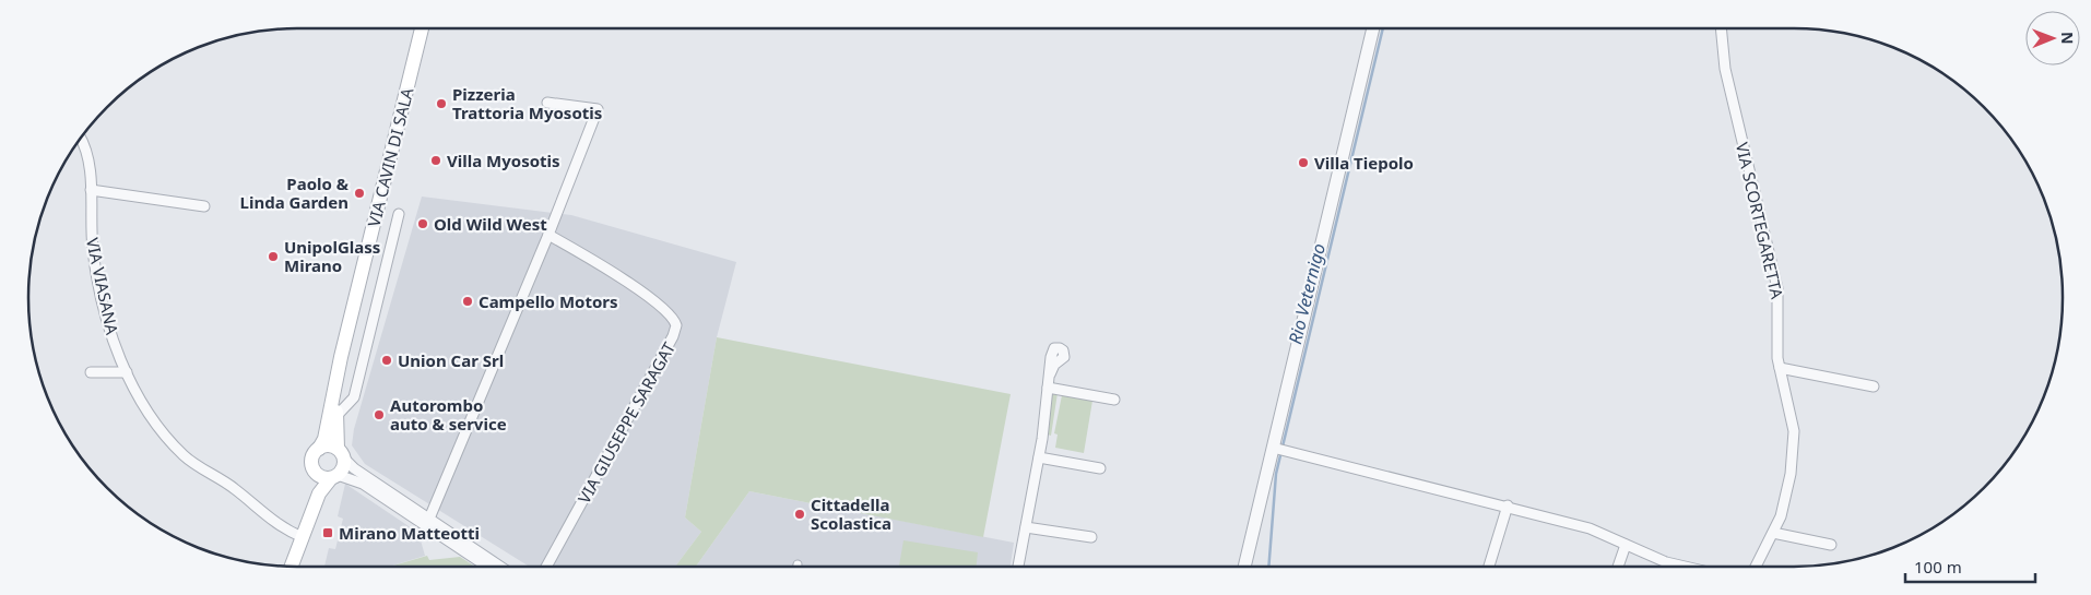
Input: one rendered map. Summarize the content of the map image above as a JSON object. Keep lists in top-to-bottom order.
{
  "streets": {
    "main road": ["VIA CAVIN DI SALA"],
    "street": ["VIA SCORTEGARETTA", "VIA VIASANA", "VIA GIUSEPPE SARAGAT"]
  },
  "water": ["Rio Veternigo"],
  "places": {
    "other": [
      "Pizzeria Trattoria Myosotis",
      "Villa Myosotis",
      "Villa Tiepolo",
      "Paolo & Linda Garden",
      "Old Wild West",
      "UnipolGlass Mirano",
      "Campello Motors",
      "Union Car Srl",
      "Autorombo auto & service",
      "Cittadella Scolastica"
    ],
    "transit": ["Mirano Matteotti"]
  },
  "scale_bar": "100 m",
  "north": "right"
}
